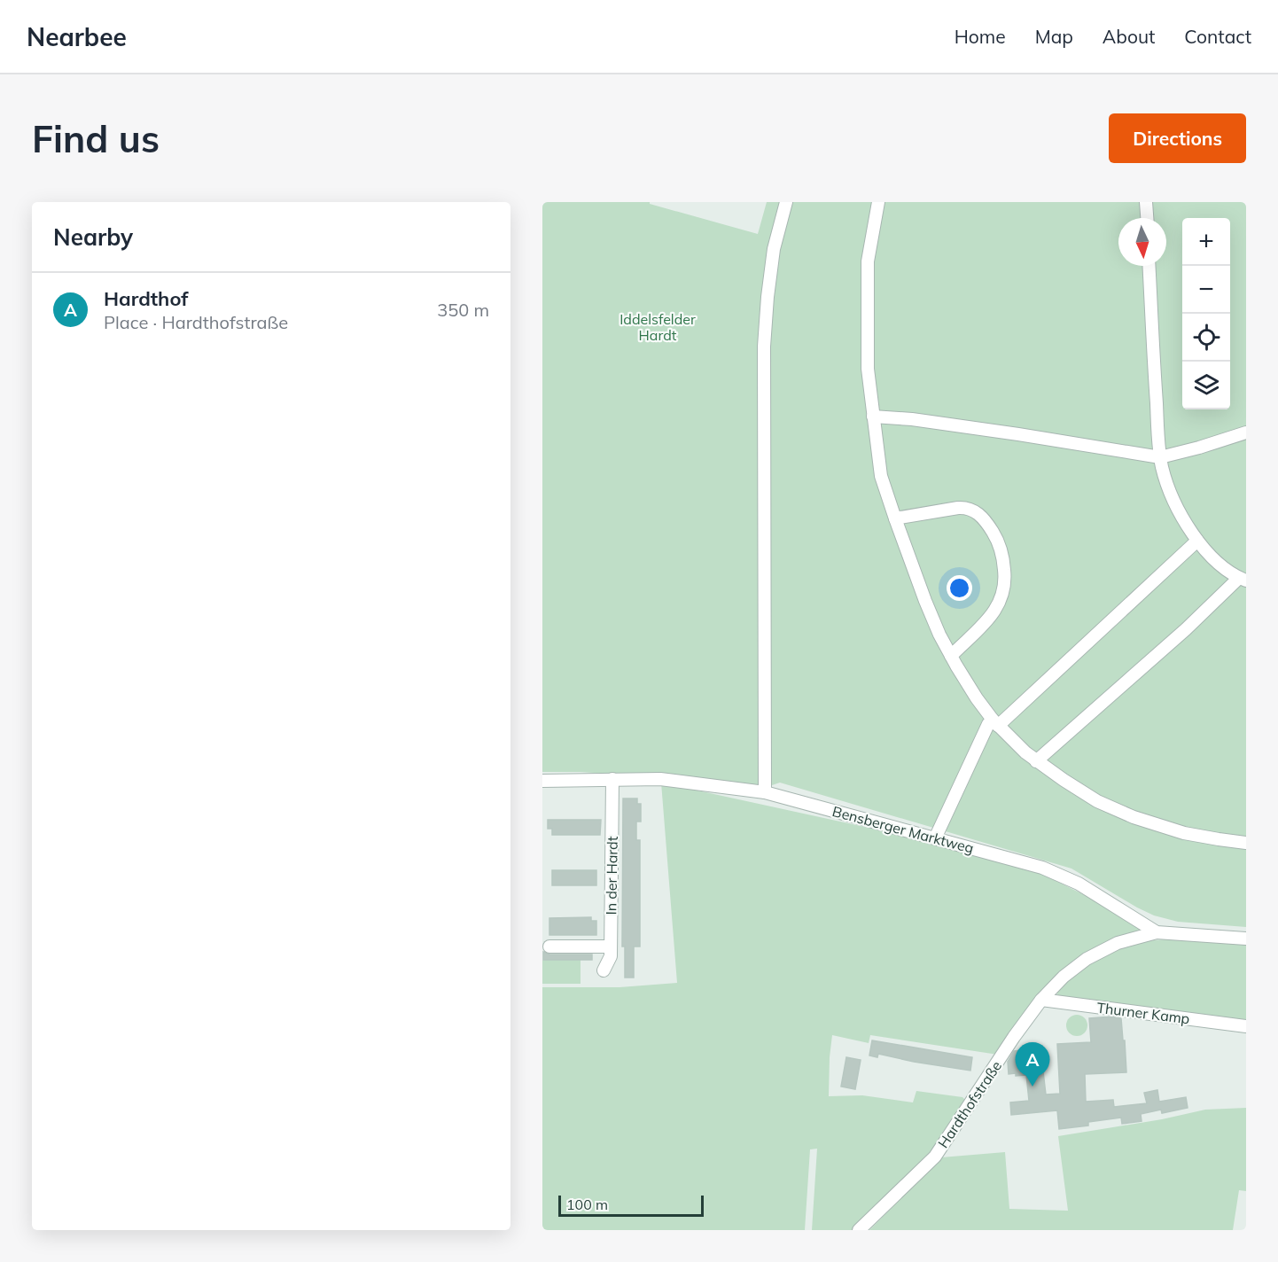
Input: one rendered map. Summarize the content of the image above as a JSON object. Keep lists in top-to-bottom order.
{
  "streets": {
    "street": [
      "Bensberger Marktweg",
      "In der Hardt",
      "Thurner Kamp",
      "Hardthofstraße"
    ]
  },
  "crossings": [
    ["Bensberger Marktweg", "In der Hardt"],
    ["Bensberger Marktweg", "Hardthofstraße"],
    ["Thurner Kamp", "Hardthofstraße"]
  ],
  "parks": ["Iddelsfelder Hardt"],
  "scale_bar": "100 m",
  "north": "bottom",
  "page": {
    "header": "Nearbee",
    "nav": [
      "Home",
      "Map",
      "About",
      "Contact"
    ],
    "buttons": "Directions",
    "title": "Find us",
    "heading": "Nearby",
    "map_buttons": ["+", "−"],
    "list": [
      {
        "mark": "A",
        "name": "Hardthof",
        "note": "Place · Hardthofstraße",
        "value": "350 m"
      }
    ],
    "pins": "A",
    "scale": "100 m"
  }
}
